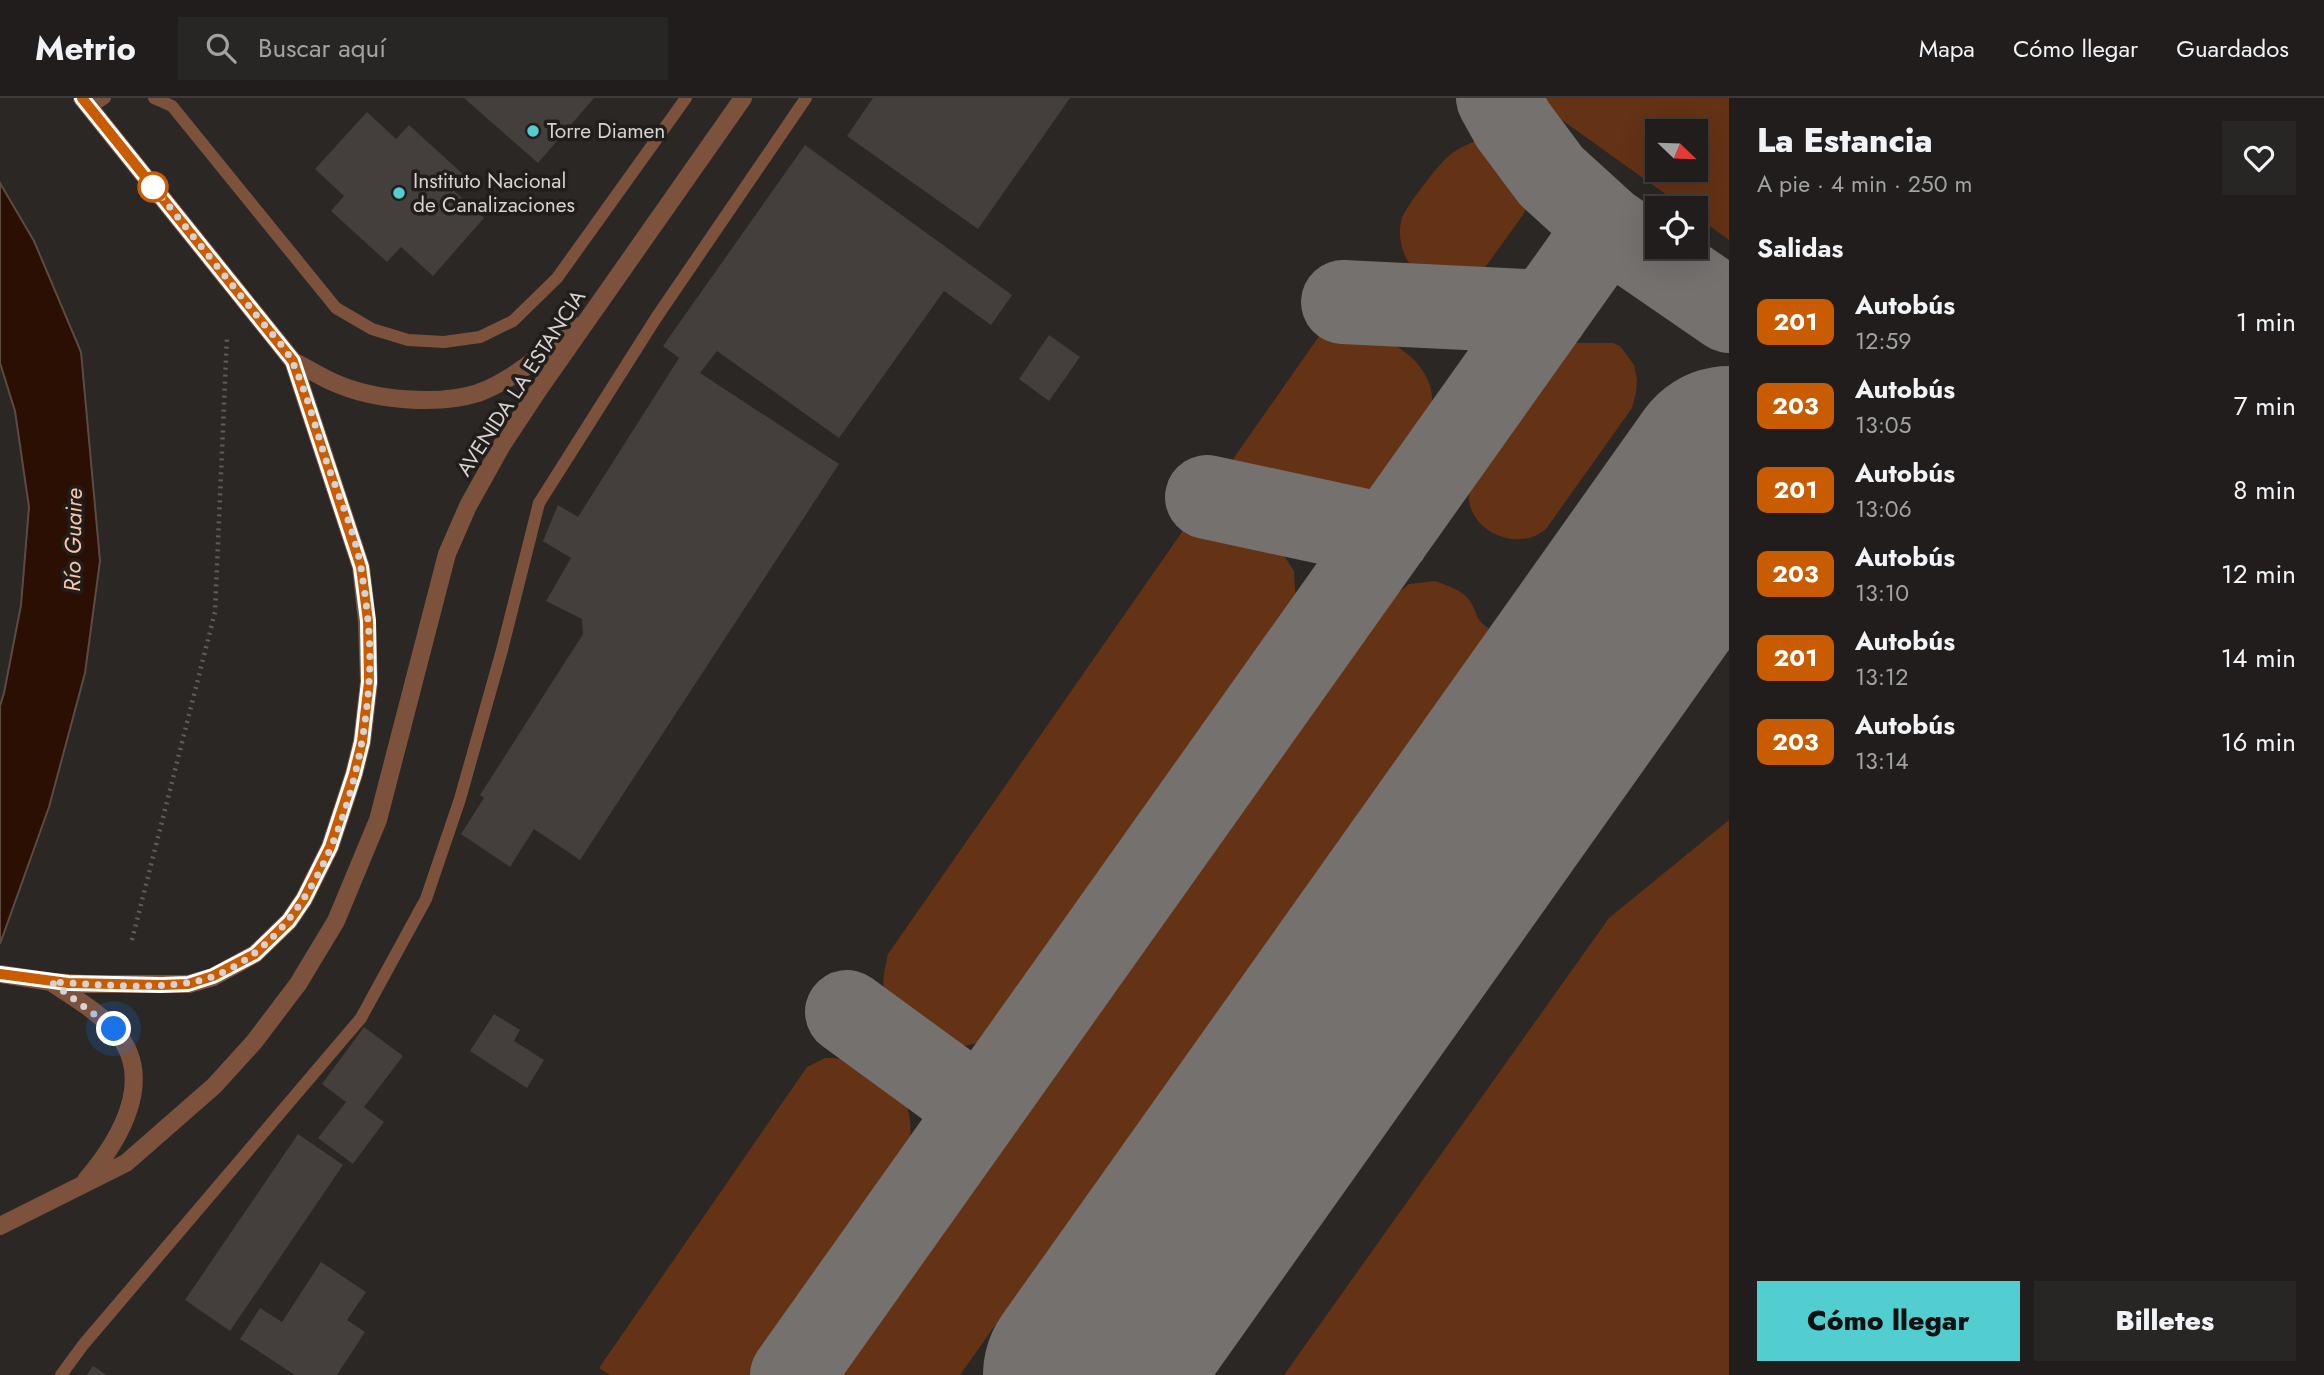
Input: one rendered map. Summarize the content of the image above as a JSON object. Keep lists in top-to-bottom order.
{
  "streets": {
    "street": ["AVENIDA LA ESTANCIA"]
  },
  "water": ["Río Guaire"],
  "places": ["Torre Diamen", "Instituto Nacional de Canalizaciones"],
  "lines": ["bus line 201"],
  "north": "bottom right",
  "page": {
    "header": "Metrio",
    "search": "Buscar aquí",
    "nav": ["Mapa", "Cómo llegar", "Guardados"],
    "heading": [
      ["La Estancia", "A pie · 4 min · 250 m"],
      "Salidas"
    ],
    "list": [
      {
        "mark": "201",
        "name": "Autobús",
        "note": "12:59",
        "value": "1 min"
      },
      {
        "mark": "203",
        "name": "Autobús",
        "note": "13:05",
        "value": "7 min"
      },
      {
        "mark": "201",
        "name": "Autobús",
        "note": "13:06",
        "value": "8 min"
      },
      {
        "mark": "203",
        "name": "Autobús",
        "note": "13:10",
        "value": "12 min"
      },
      {
        "mark": "201",
        "name": "Autobús",
        "note": "13:12",
        "value": "14 min"
      },
      {
        "mark": "203",
        "name": "Autobús",
        "note": "13:14",
        "value": "16 min"
      }
    ],
    "buttons": ["Cómo llegar", "Billetes"]
  }
}
